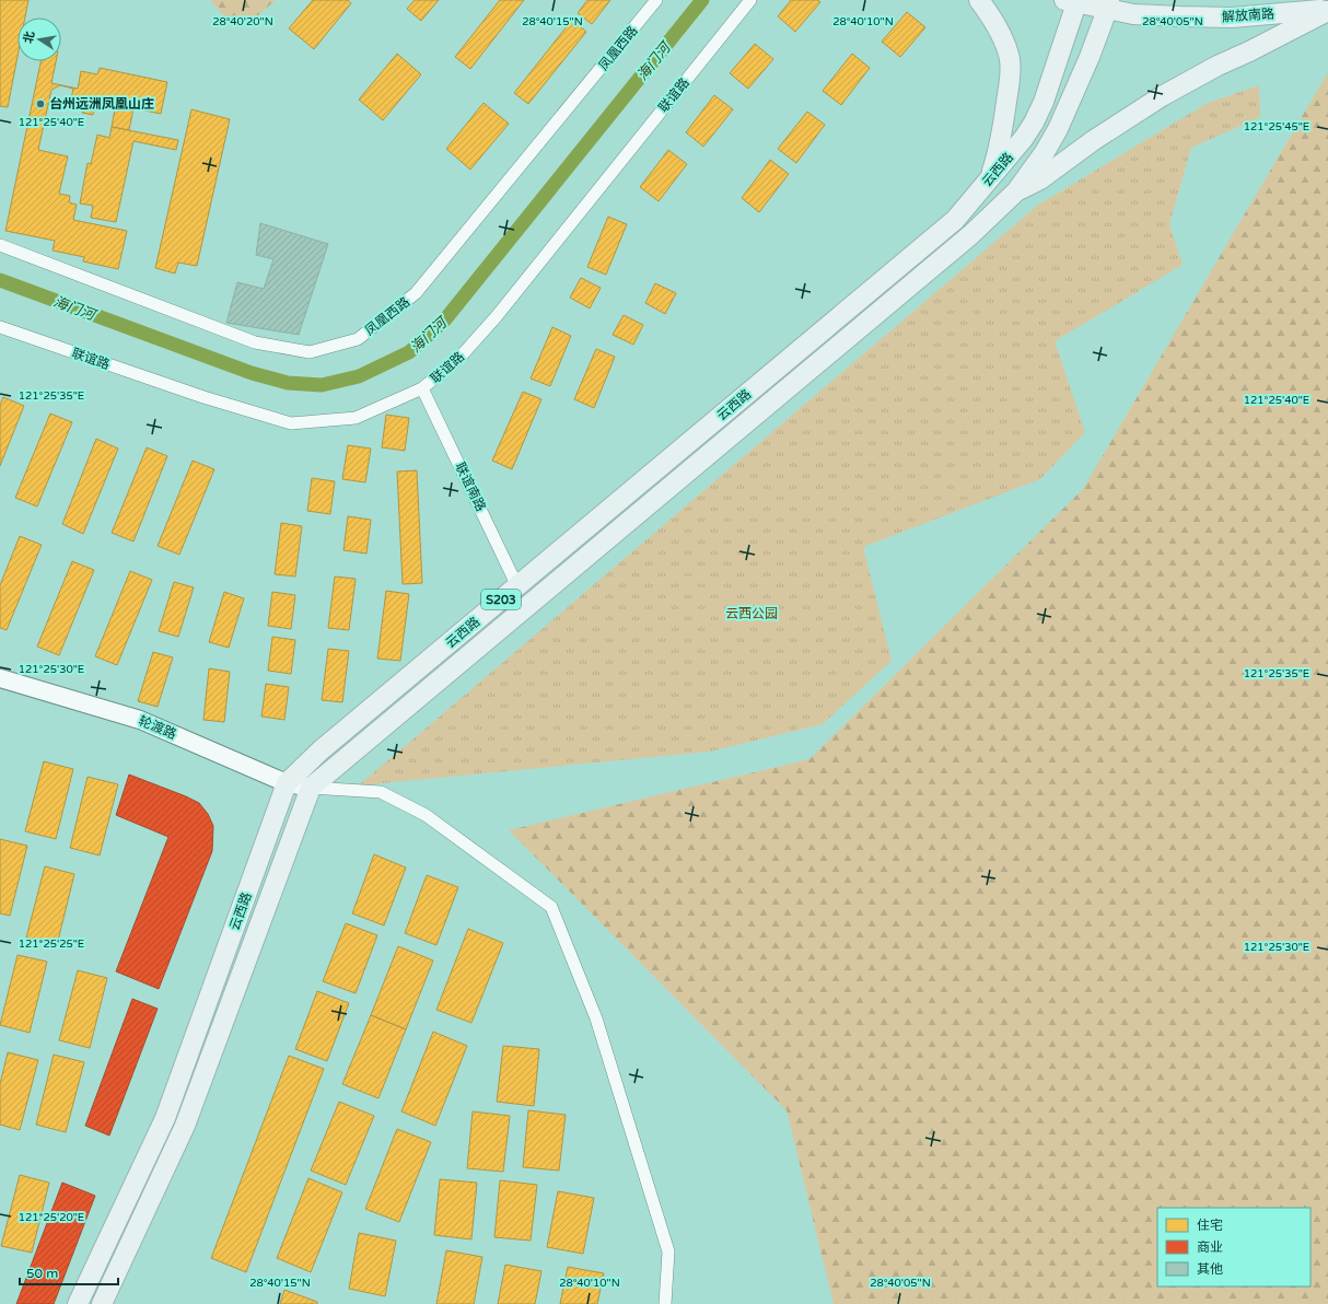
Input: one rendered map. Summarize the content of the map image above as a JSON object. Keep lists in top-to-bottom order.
{
  "streets": {
    "main road": [
      "解放南路",
      "云西路",
      "S203",
      "轮渡路"
    ],
    "street": ["凤凰西路", "联谊路", "联谊南路"]
  },
  "crossings": [
    ["解放南路", "云西路"],
    ["联谊路", "联谊南路"],
    ["云西路", "联谊南路"],
    ["云西路", "轮渡路"]
  ],
  "water": ["海门河"],
  "parks": ["云西公园"],
  "places": ["台州远洲凤凰山庄"],
  "legend": ["住宅", "商业", "其他"],
  "scale_bar": "50 m",
  "north": "left",
  "coordinates": [
    "28°40'20\"N",
    "28°40'15\"N",
    "28°40'10\"N",
    "28°40'05\"N",
    "121°25'40\"E",
    "121°25'45\"E",
    "121°25'35\"E",
    "121°25'30\"E",
    "121°25'25\"E",
    "121°25'20\"E"
  ]
}
